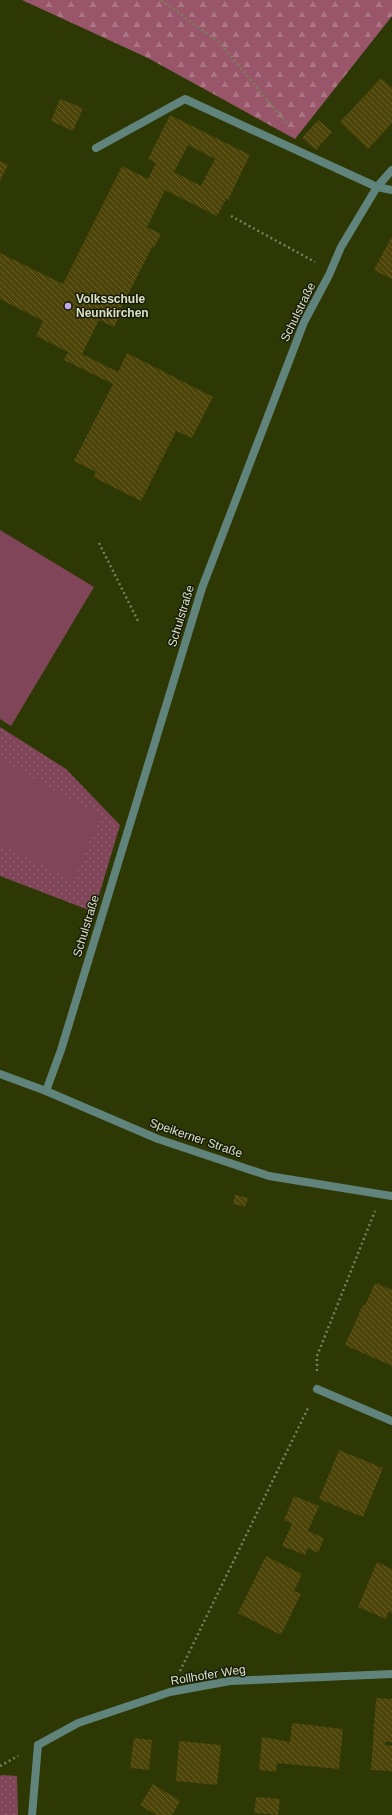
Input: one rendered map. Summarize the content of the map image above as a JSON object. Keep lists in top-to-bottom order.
{
  "streets": {
    "street": ["Schulstraße", "Speikerner Straße", "Rollhofer Weg"]
  },
  "crossings": [
    ["Schulstraße", "Speikerner Straße"]
  ],
  "places": ["Volksschule Neunkirchen"]
}
